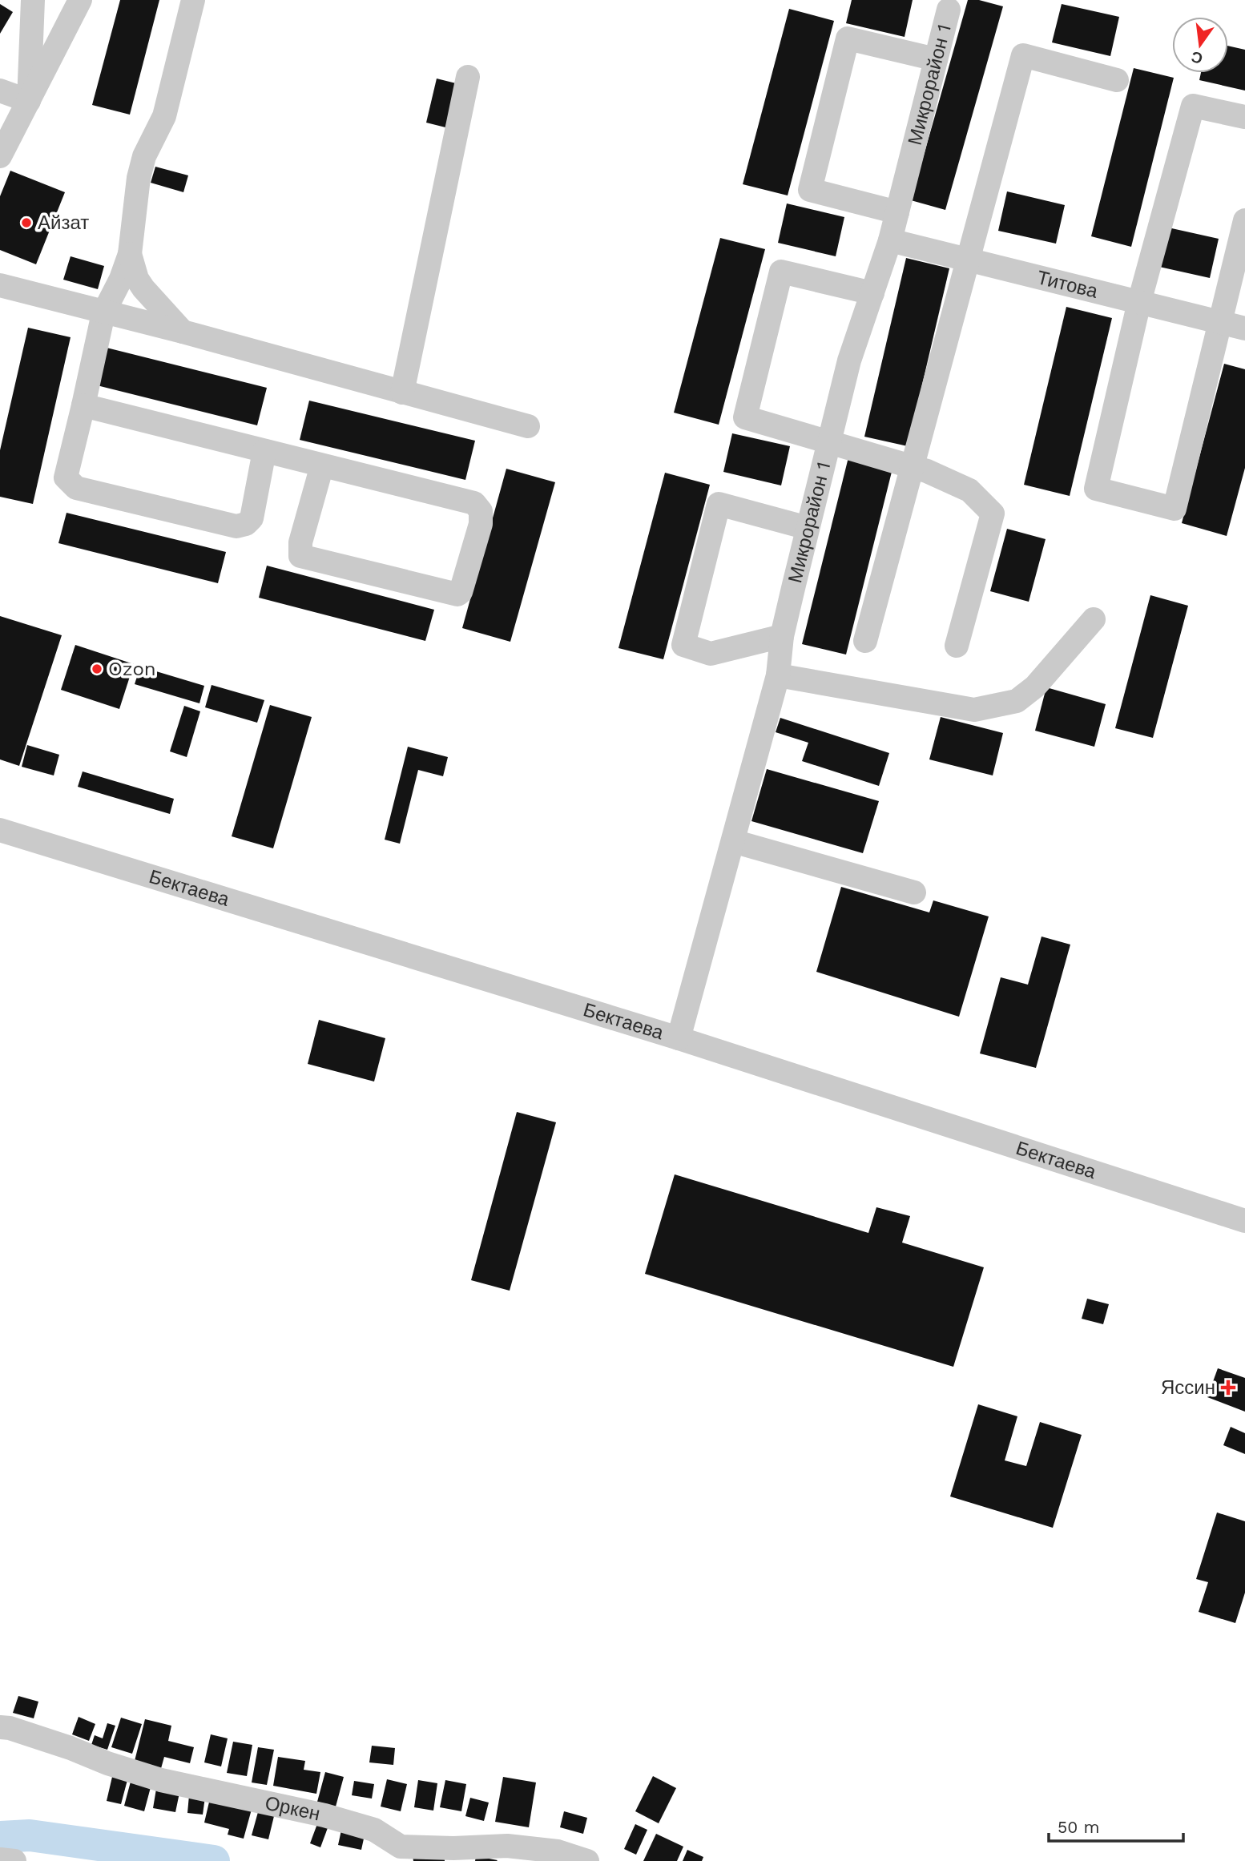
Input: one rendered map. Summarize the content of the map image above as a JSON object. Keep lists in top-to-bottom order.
{
  "streets": {
    "street": [
      "Микрорайон 1",
      "Титова",
      "Бектаева",
      "Оркен"
    ]
  },
  "crossings": [
    ["Микрорайон 1", "Титова"],
    ["Микрорайон 1", "Бектаева"]
  ],
  "places": {
    "other": ["Айзат", "Ozon"],
    "health": ["Яссин"]
  },
  "scale_bar": "50 m",
  "north": "bottom"
}
